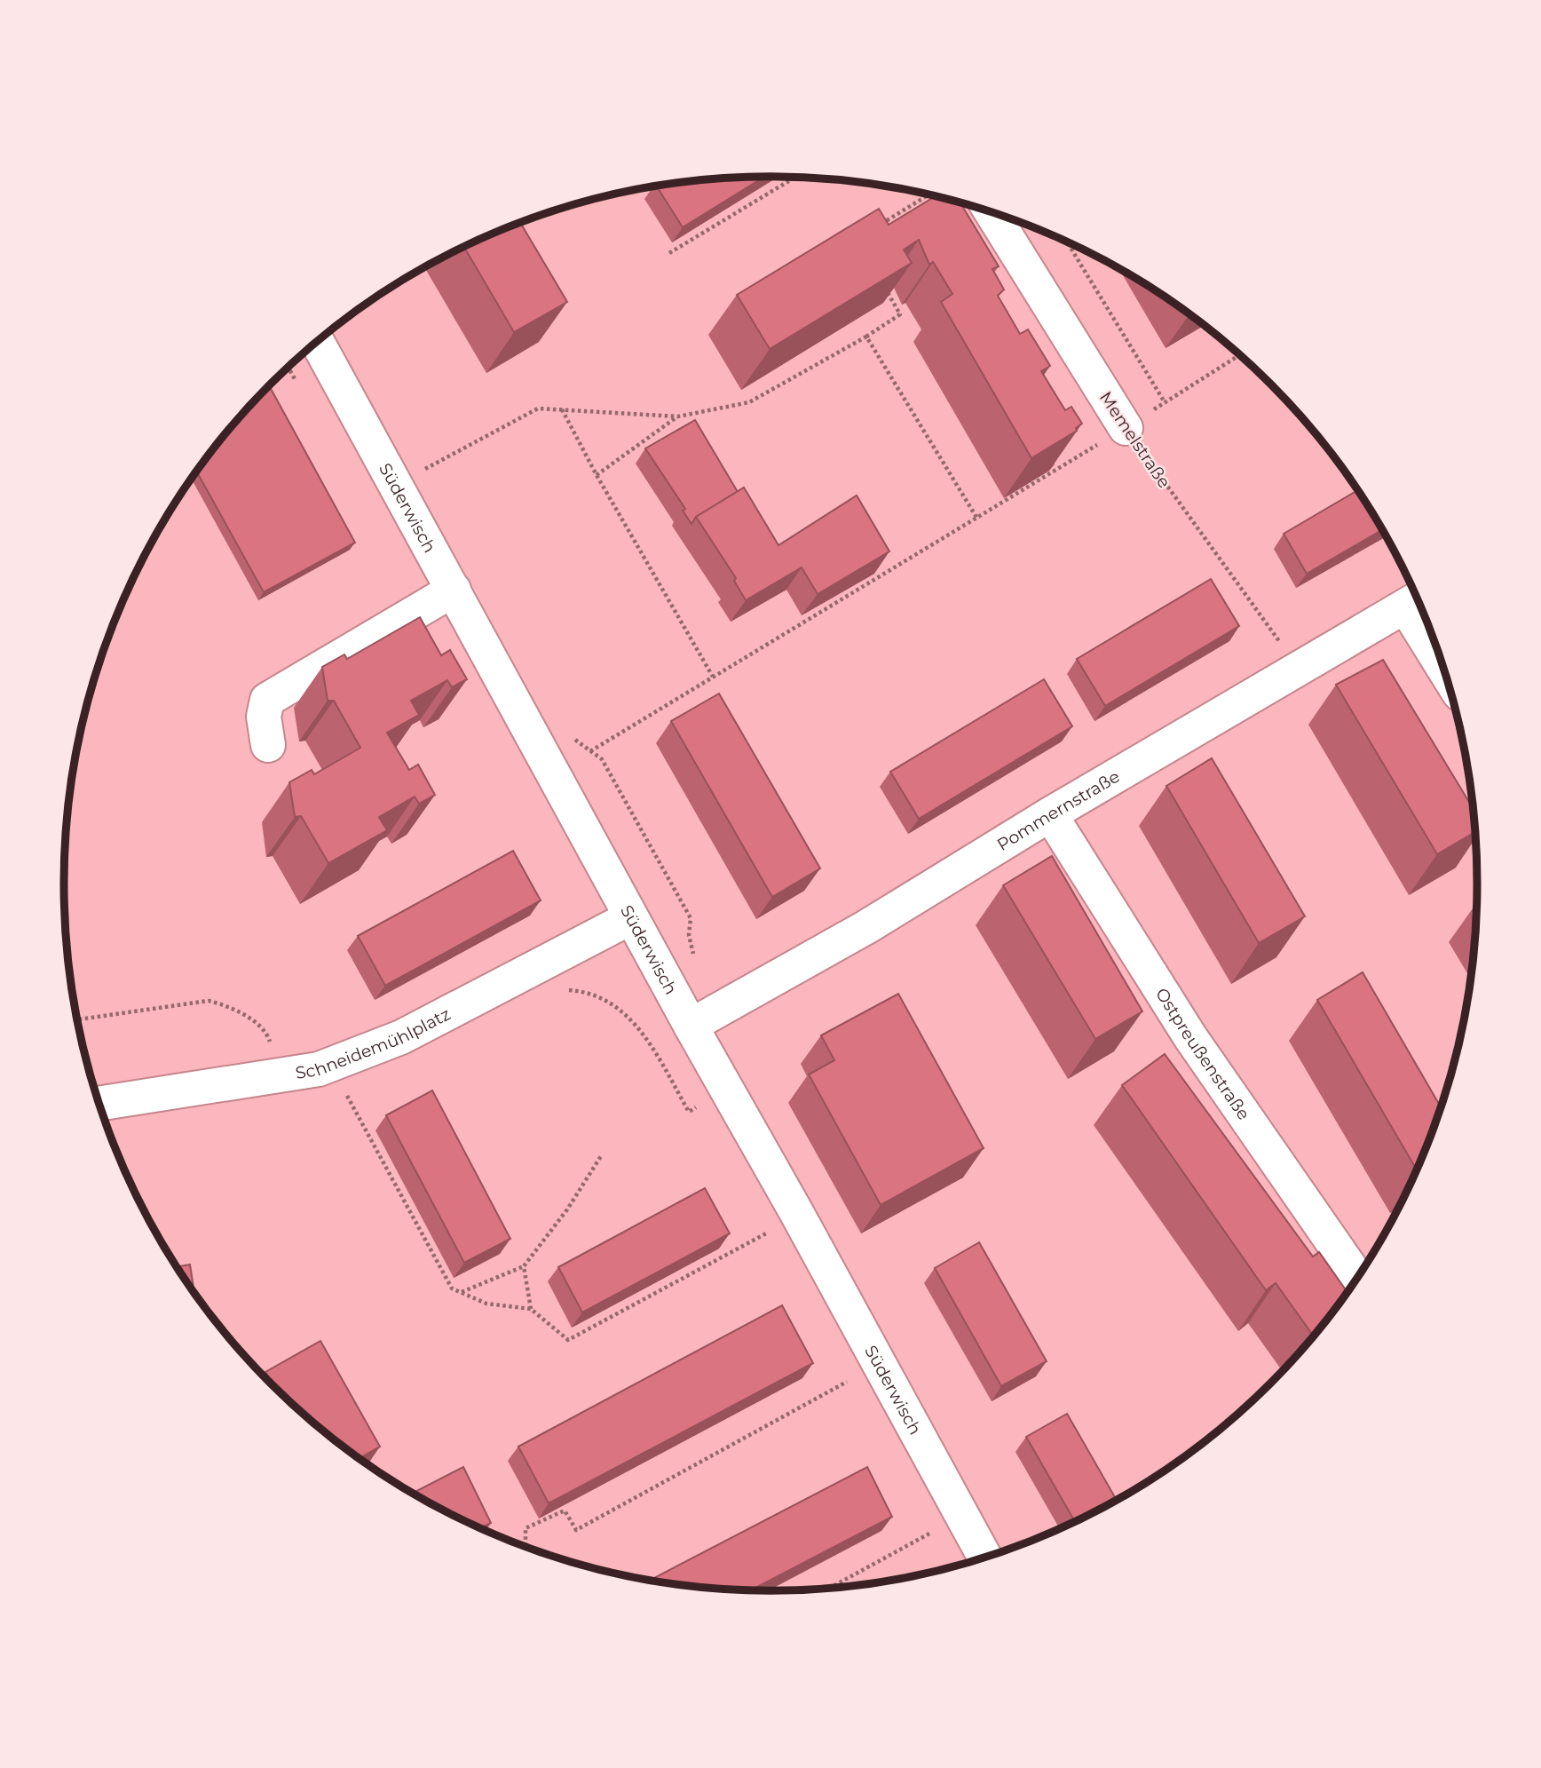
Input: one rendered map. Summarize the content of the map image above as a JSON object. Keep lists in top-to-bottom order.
{
  "streets": {
    "street": [
      "Memelstraße",
      "Süderwisch",
      "Pommernstraße",
      "Schneidemühlplatz",
      "Ostpreußenstraße"
    ]
  },
  "crossings": [
    ["Memelstraße", "Pommernstraße"],
    ["Süderwisch", "Pommernstraße"],
    ["Süderwisch", "Schneidemühlplatz"],
    ["Pommernstraße", "Ostpreußenstraße"]
  ]
}
